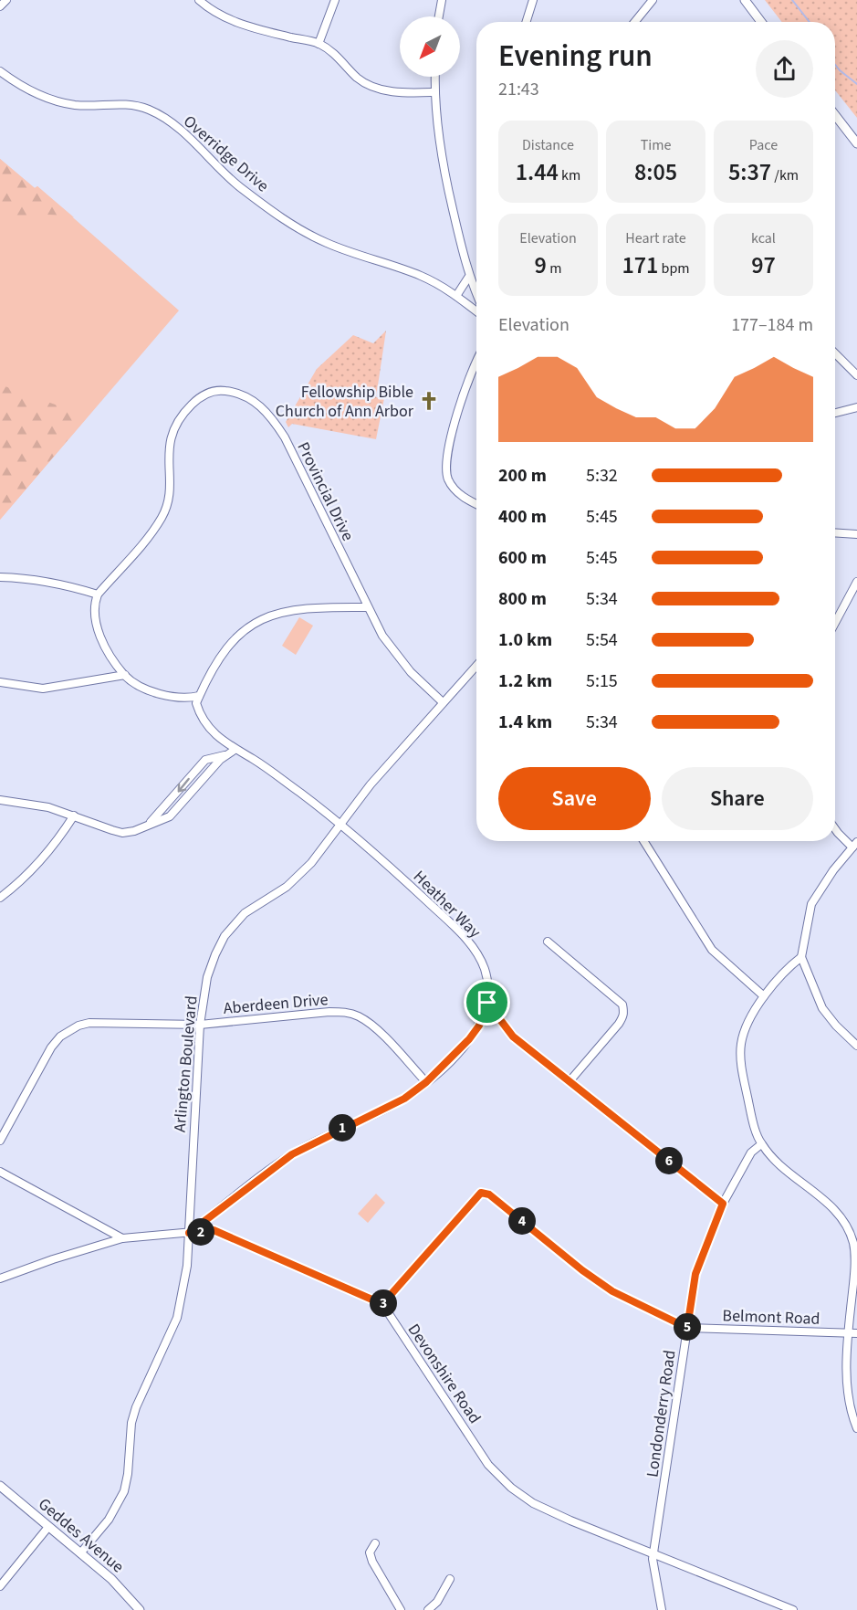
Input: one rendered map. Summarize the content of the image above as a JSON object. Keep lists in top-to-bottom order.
{
  "streets": {
    "main road": ["Geddes Avenue"],
    "street": [
      "Overridge Drive",
      "Provincial Drive",
      "Heather Way",
      "Aberdeen Drive",
      "Arlington Boulevard",
      "Belmont Road",
      "Devonshire Road",
      "Londonderry Road"
    ]
  },
  "crossings": [
    ["Provincial Drive", "Arlington Boulevard"],
    ["Heather Way", "Aberdeen Drive"],
    ["Heather Way", "Arlington Boulevard"],
    ["Aberdeen Drive", "Arlington Boulevard"],
    ["Arlington Boulevard", "Geddes Avenue"],
    ["Belmont Road", "Devonshire Road"],
    ["Belmont Road", "Londonderry Road"],
    ["Devonshire Road", "Londonderry Road"]
  ],
  "places": {
    "church": ["Fellowship Bible Church of Ann Arbor"]
  },
  "north": "bottom left",
  "page": {
    "heading": ["Evening run", "21:43"],
    "stats": [
      ["Distance", "1.44 km"],
      ["Time", "8:05"],
      ["Pace", "5:37 /km"],
      ["Elevation", "9 m"],
      ["Heart rate", "171 bpm"],
      ["kcal", "97"]
    ],
    "chart": ["Elevation", "177–184 m"],
    "list": [
      {
        "name": "200 m",
        "note": "5:32"
      },
      {
        "name": "400 m",
        "note": "5:45"
      },
      {
        "name": "600 m",
        "note": "5:45"
      },
      {
        "name": "800 m",
        "note": "5:34"
      },
      {
        "name": "1.0 km",
        "note": "5:54"
      },
      {
        "name": "1.2 km",
        "note": "5:15"
      },
      {
        "name": "1.4 km",
        "note": "5:34"
      }
    ],
    "buttons": ["Save", "Share"],
    "pins": [
      "1",
      "6",
      "4",
      "2",
      "3",
      "5"
    ]
  }
}
